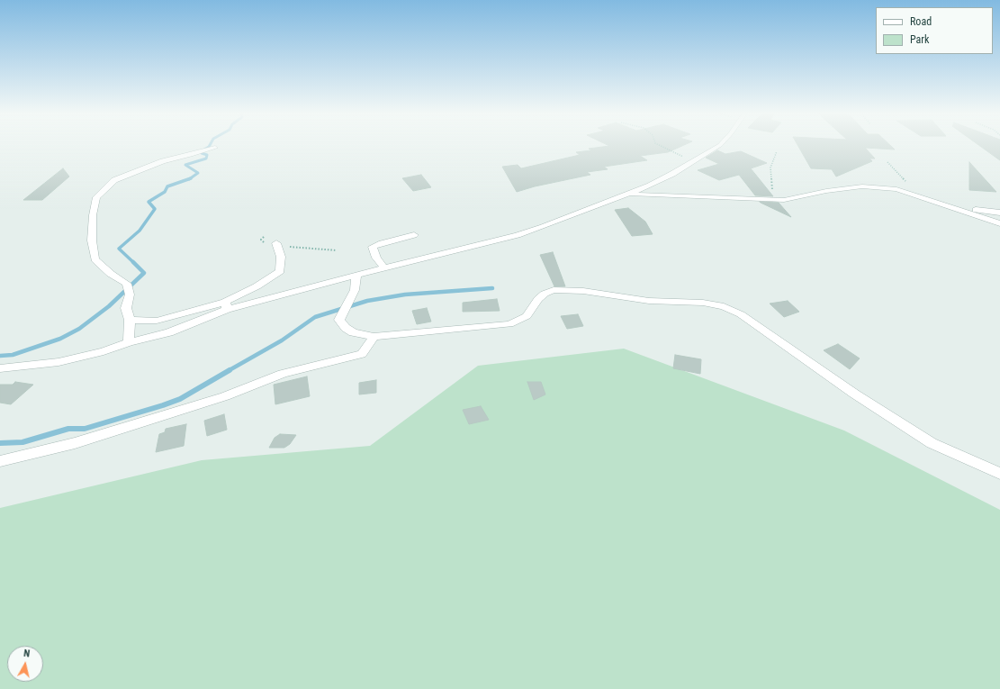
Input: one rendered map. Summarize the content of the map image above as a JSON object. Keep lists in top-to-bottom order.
{
  "legend": ["Road", "Park"],
  "north": "top"
}
